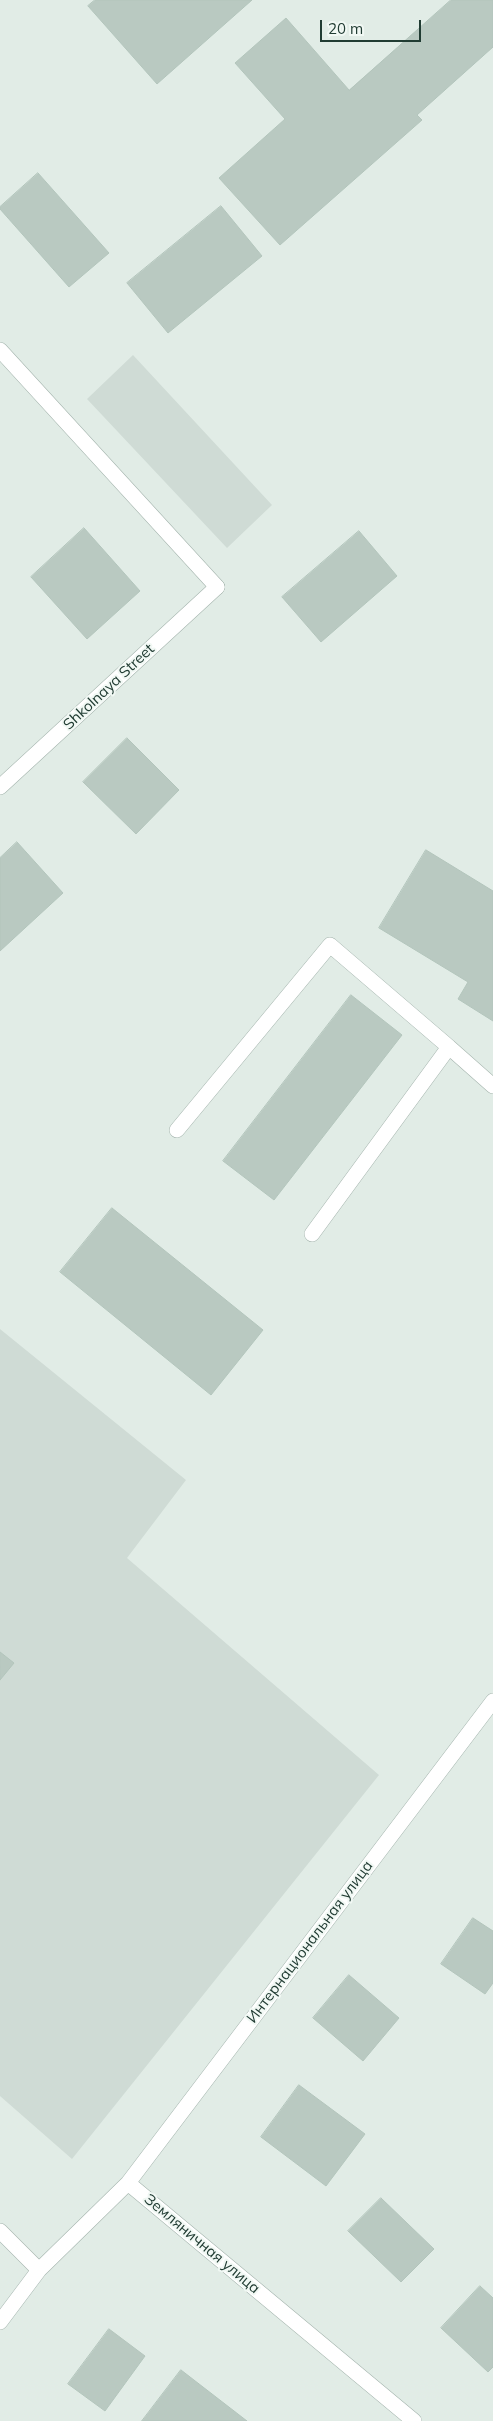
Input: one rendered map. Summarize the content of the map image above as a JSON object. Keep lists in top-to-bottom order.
{
  "streets": {
    "street": ["Shkolnaya Street", "Интернациональная улица", "Земляничная улица"]
  },
  "crossings": [
    ["Интернациональная улица", "Земляничная улица"]
  ],
  "scale_bar": "20 m"
}
